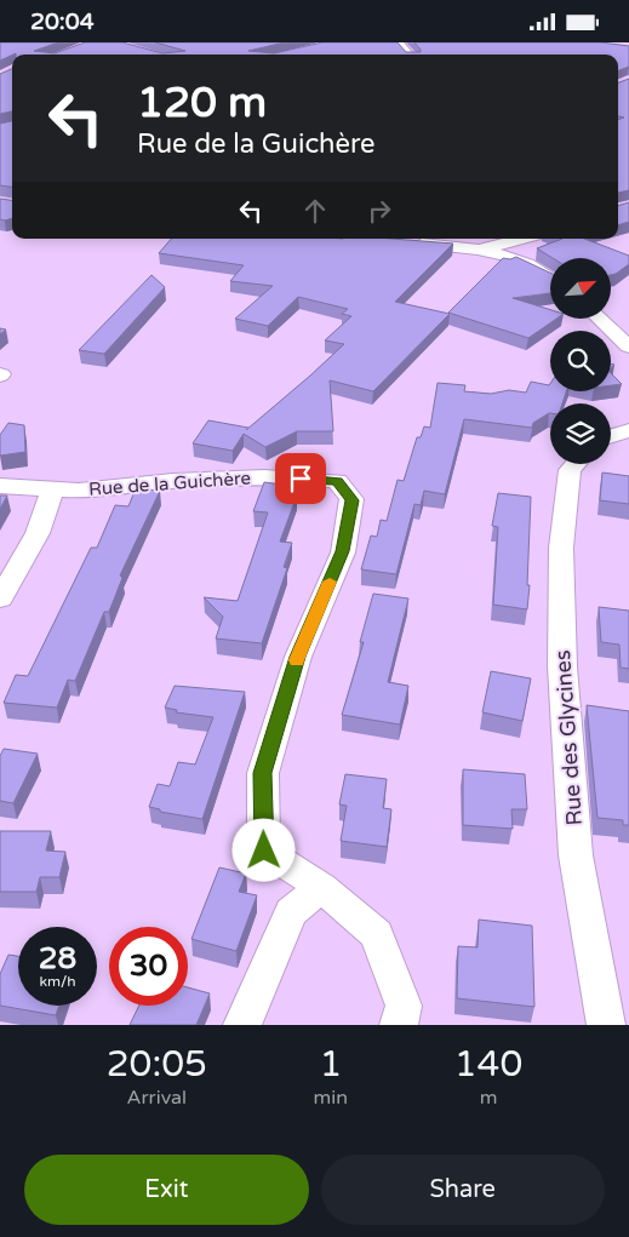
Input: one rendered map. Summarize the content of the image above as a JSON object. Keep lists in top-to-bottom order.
{
  "streets": {
    "street": ["Rue de la Guichère", "Rue des Glycines"]
  },
  "north": "top right",
  "page": {
    "status": "20:04",
    "turn": ["120 m", "Rue de la Guichère"],
    "speed": "28 km/h",
    "limit": "30",
    "eta": [
      "20:05",
      "Arrival",
      "1",
      "min",
      "140",
      "m"
    ],
    "buttons": ["Exit", "Share"]
  }
}
